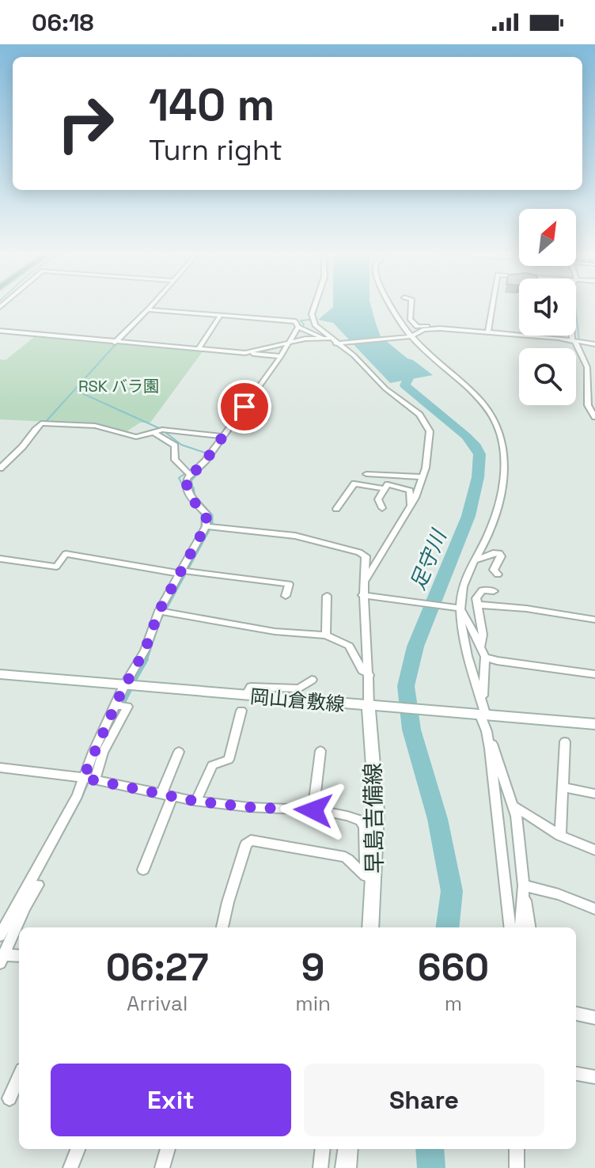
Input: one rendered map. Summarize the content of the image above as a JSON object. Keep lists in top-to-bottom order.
{
  "streets": {
    "main road": ["岡山倉敷線", "早島吉備線"]
  },
  "crossings": [
    ["岡山倉敷線", "早島吉備線"]
  ],
  "water": ["足守川"],
  "parks": ["RSK バラ園"],
  "north": "top right",
  "page": {
    "status": "06:18",
    "turn": ["140 m", "Turn right"],
    "eta": [
      "06:27",
      "Arrival",
      "9",
      "min",
      "660",
      "m"
    ],
    "buttons": ["Exit", "Share"]
  }
}
